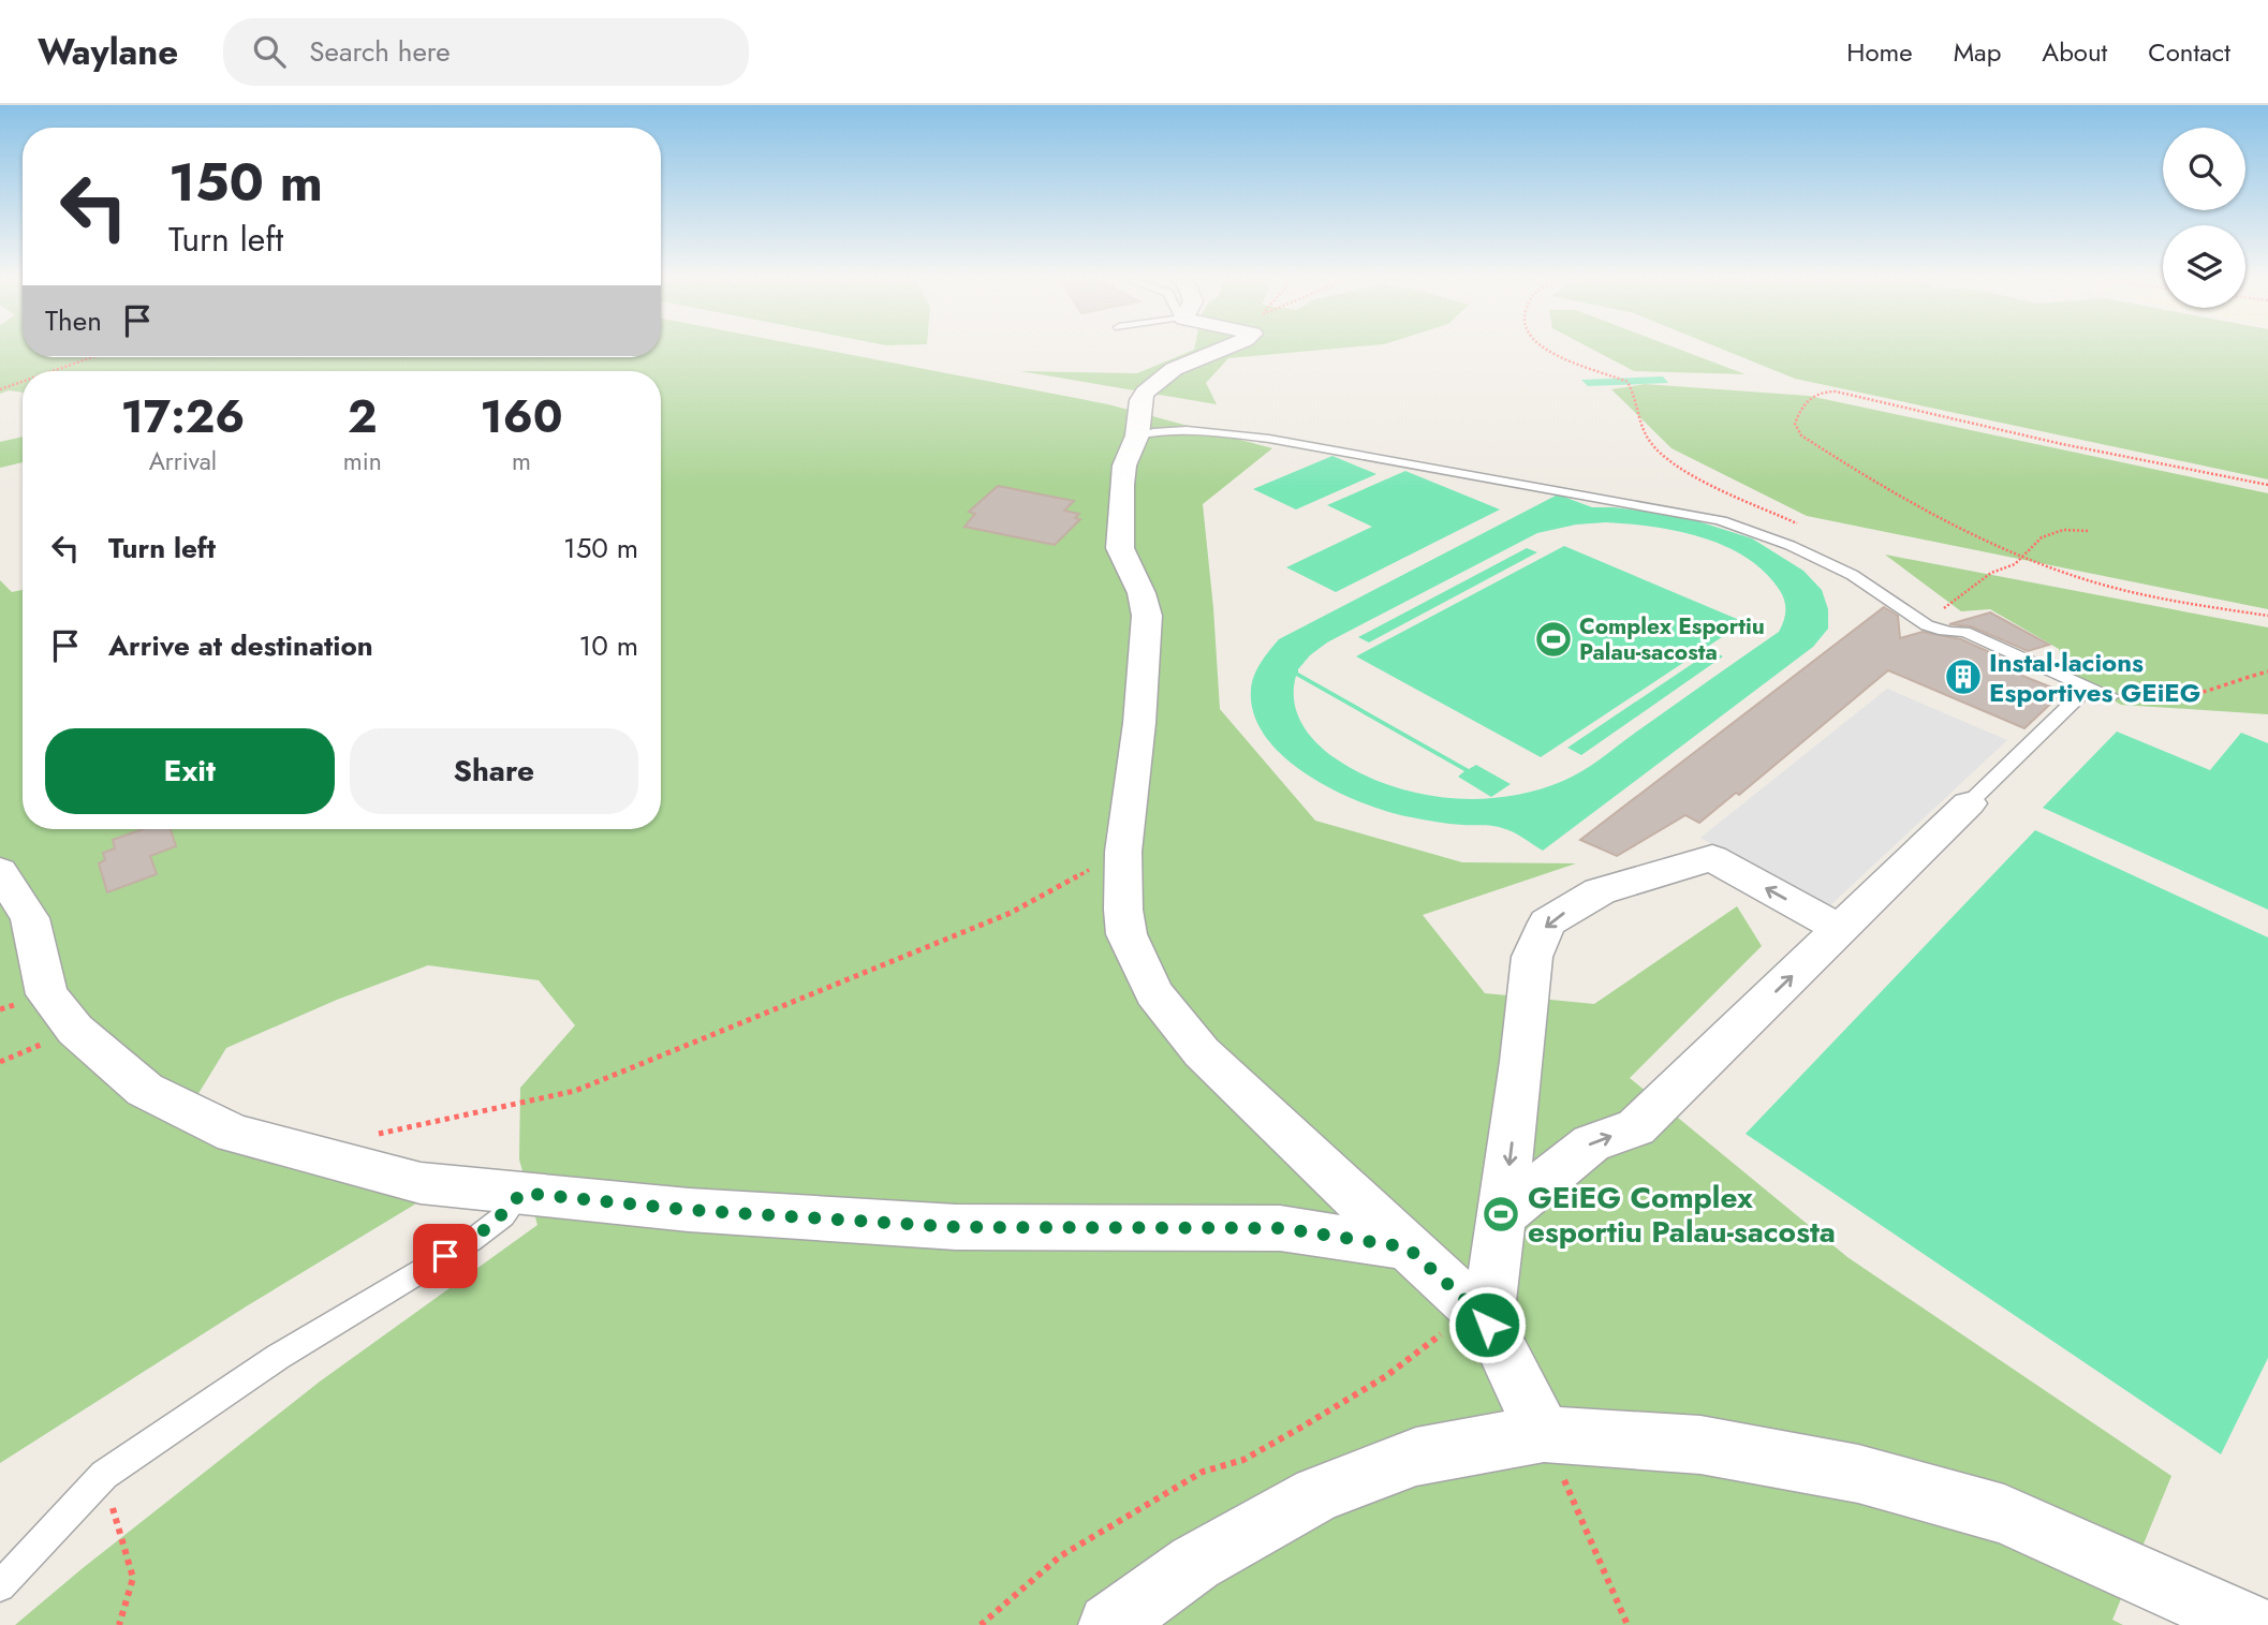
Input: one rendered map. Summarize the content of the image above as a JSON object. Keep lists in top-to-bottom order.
{
  "places": {
    "sports": ["Complex Esportiu Palau-sacosta", "GEiEG Complex esportiu Palau-sacosta"],
    "building": ["Instal·lacions Esportives GEiEG"]
  },
  "page": {
    "header": "Waylane",
    "search": "Search here",
    "nav": [
      "Home",
      "Map",
      "About",
      "Contact"
    ],
    "turn": ["150 m", "Turn left"],
    "then": "Then",
    "eta": [
      "17:26",
      "Arrival",
      "2",
      "min",
      "160",
      "m"
    ],
    "list": [
      {
        "name": "Turn left",
        "value": "150 m"
      },
      {
        "name": "Arrive at destination",
        "value": "10 m"
      }
    ],
    "buttons": ["Exit", "Share"]
  }
}
